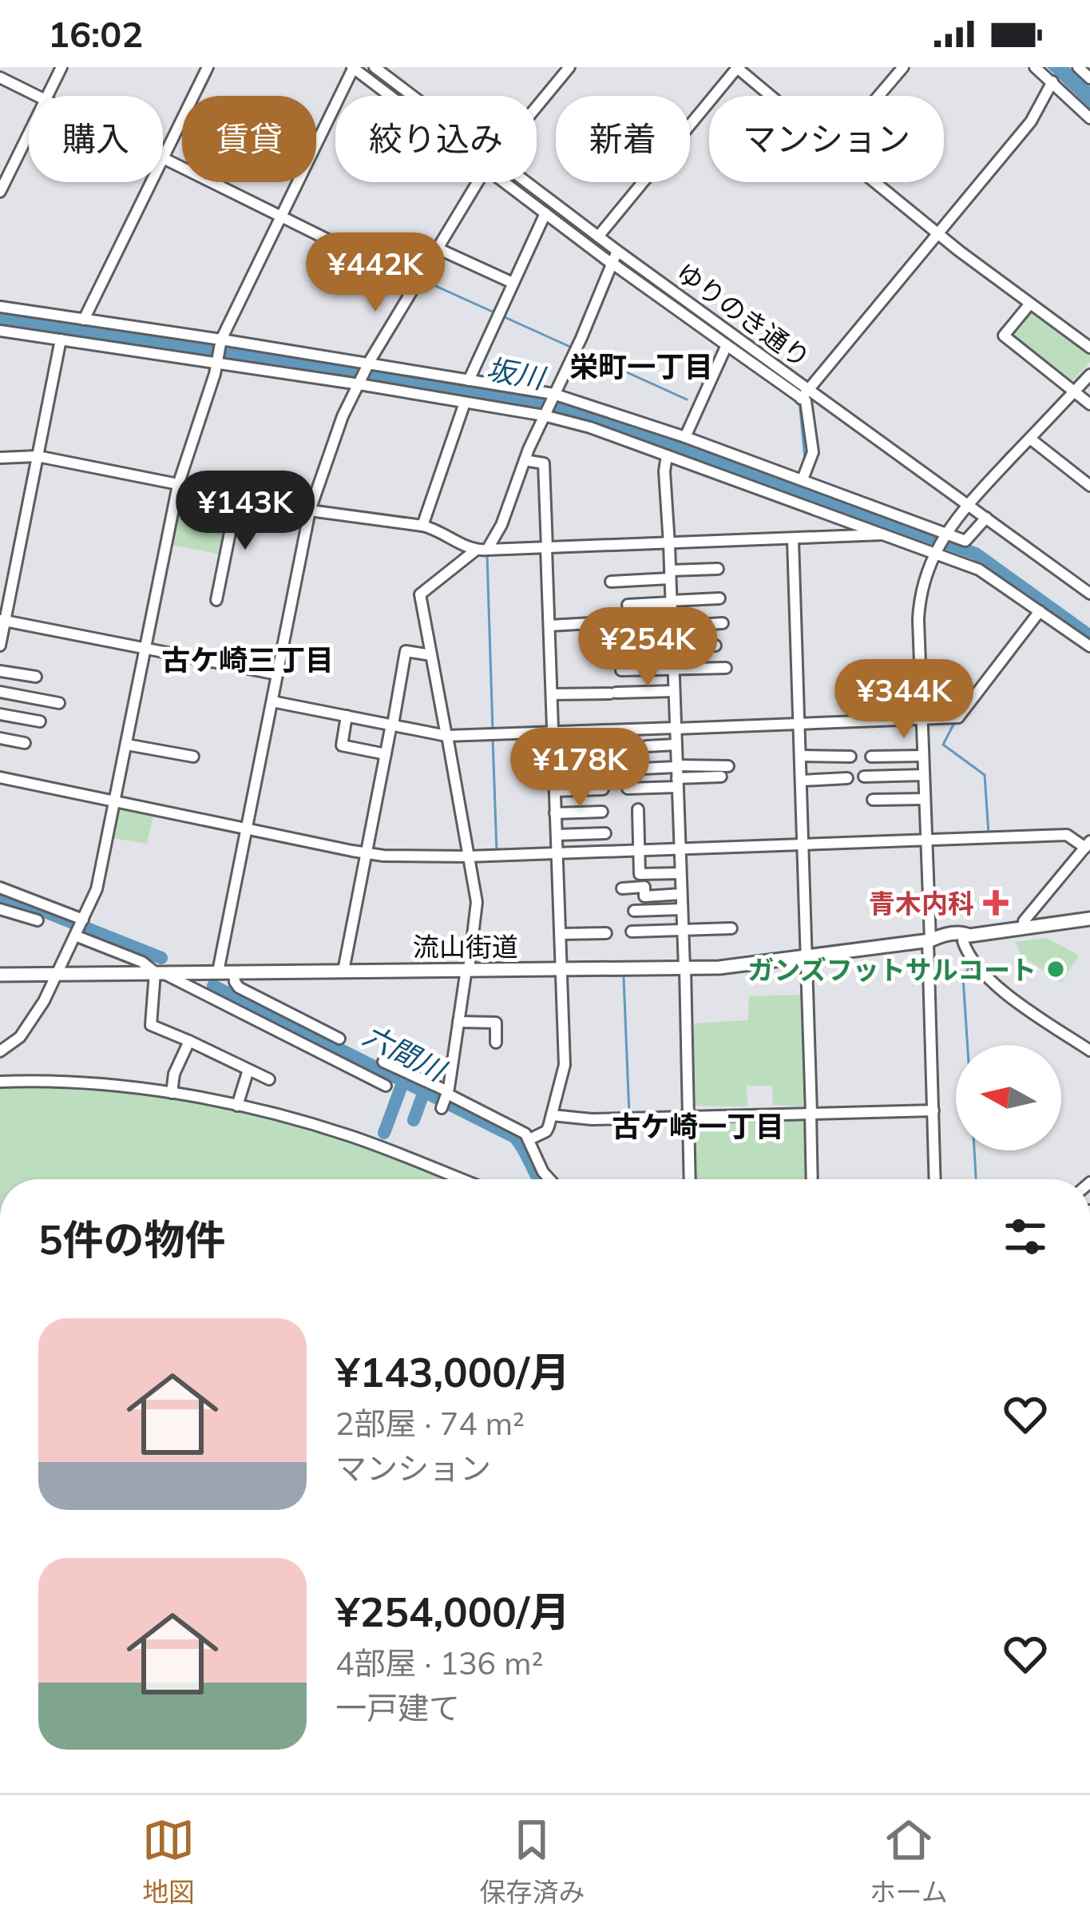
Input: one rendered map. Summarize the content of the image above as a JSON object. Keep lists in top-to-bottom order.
{
  "streets": {
    "main road": ["流山街道"],
    "street": ["ゆりのき通り"]
  },
  "districts": ["栄町一丁目", "古ケ崎三丁目", "古ケ崎一丁目"],
  "water": ["坂川", "六間川"],
  "places": {
    "health": ["青木内科"],
    "other": ["ガンズフットサルコート"]
  },
  "north": "left",
  "page": {
    "status": "16:02",
    "chip": [
      "購入",
      "賃貸",
      "絞り込み",
      "新着",
      "マンション"
    ],
    "price": [
      "¥442K",
      "¥143K",
      "¥254K",
      "¥344K",
      "¥178K"
    ],
    "heading": "5件の物件",
    "list": [
      {
        "name": "¥143,000/月",
        "note": "2部屋 · 74 m² · マンション"
      },
      {
        "name": "¥254,000/月",
        "note": "4部屋 · 136 m² · 一戸建て"
      }
    ],
    "tabs": ["地図", "保存済み", "ホーム"]
  }
}
